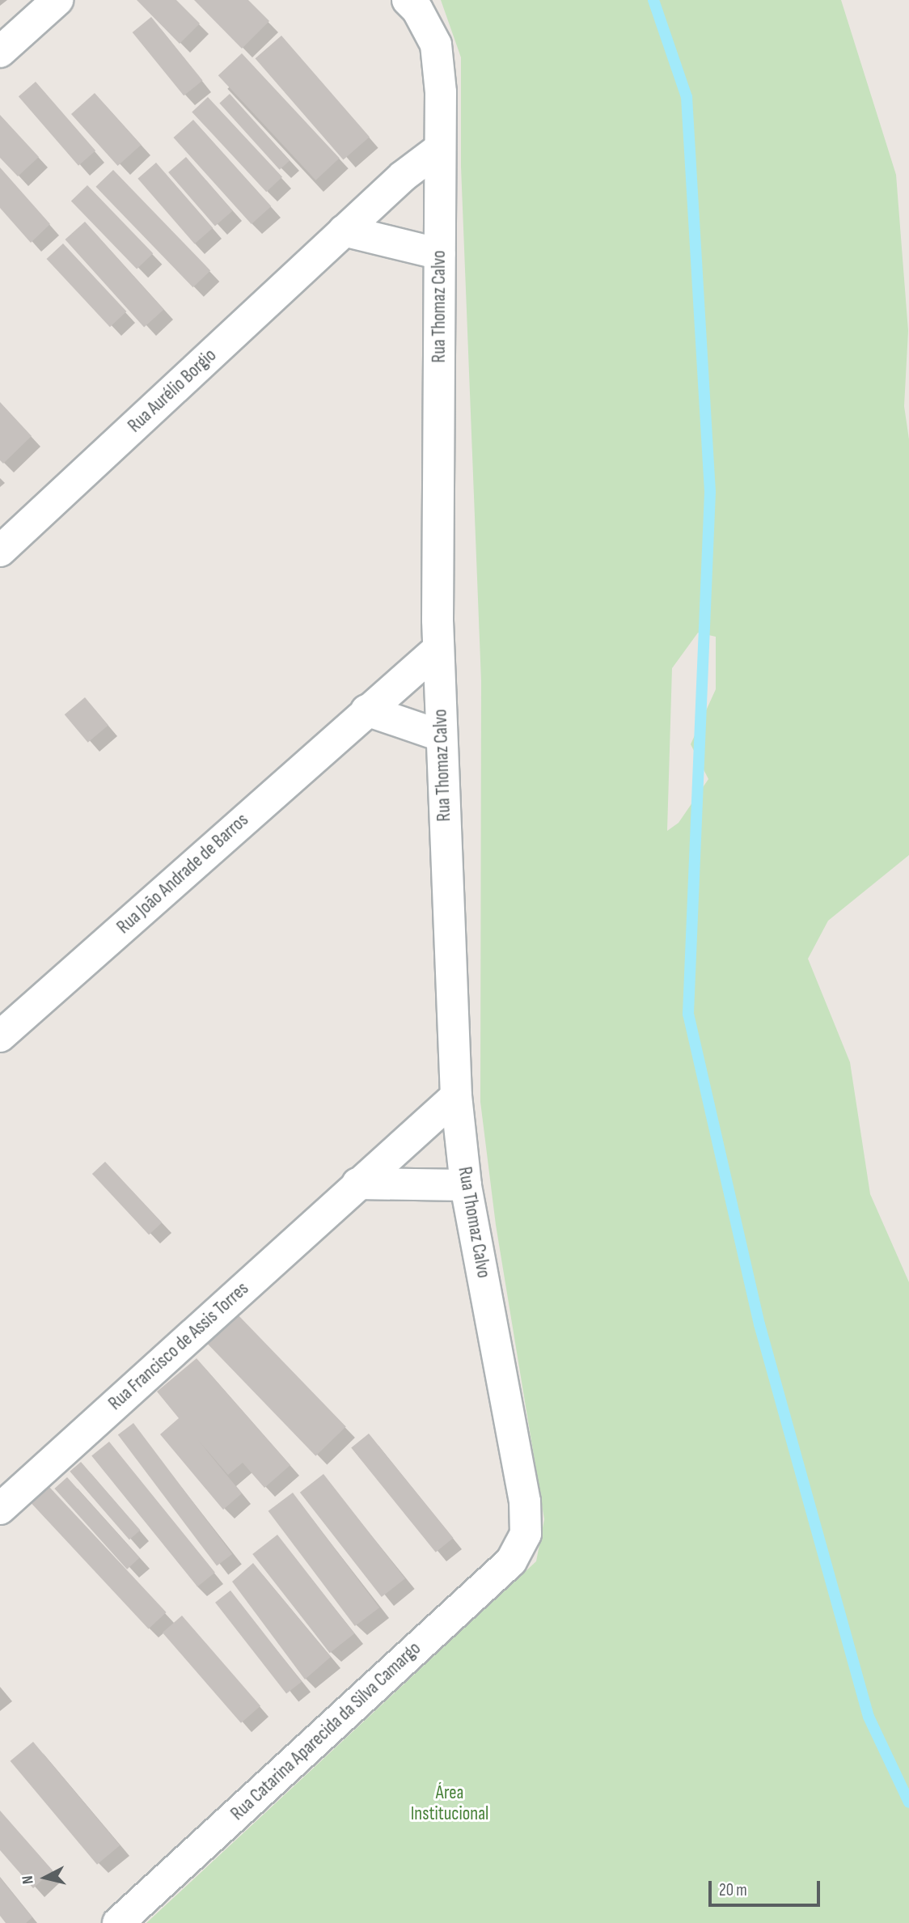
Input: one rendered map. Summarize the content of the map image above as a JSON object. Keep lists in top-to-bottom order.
{
  "streets": {
    "street": [
      "Rua Thomaz Calvo",
      "Rua Aurélio Borgio",
      "Rua João Andrade de Barros",
      "Rua Francisco de Assis Torres",
      "Rua Catarina Aparecida da Silva Camargo"
    ]
  },
  "crossings": [
    ["Rua Thomaz Calvo", "Rua Aurélio Borgio"],
    ["Rua Thomaz Calvo", "Rua João Andrade de Barros"],
    ["Rua Thomaz Calvo", "Rua Francisco de Assis Torres"],
    ["Rua Thomaz Calvo", "Rua Catarina Aparecida da Silva Camargo"]
  ],
  "parks": ["Área Institucional"],
  "scale_bar": "20 m",
  "north": "left"
}
